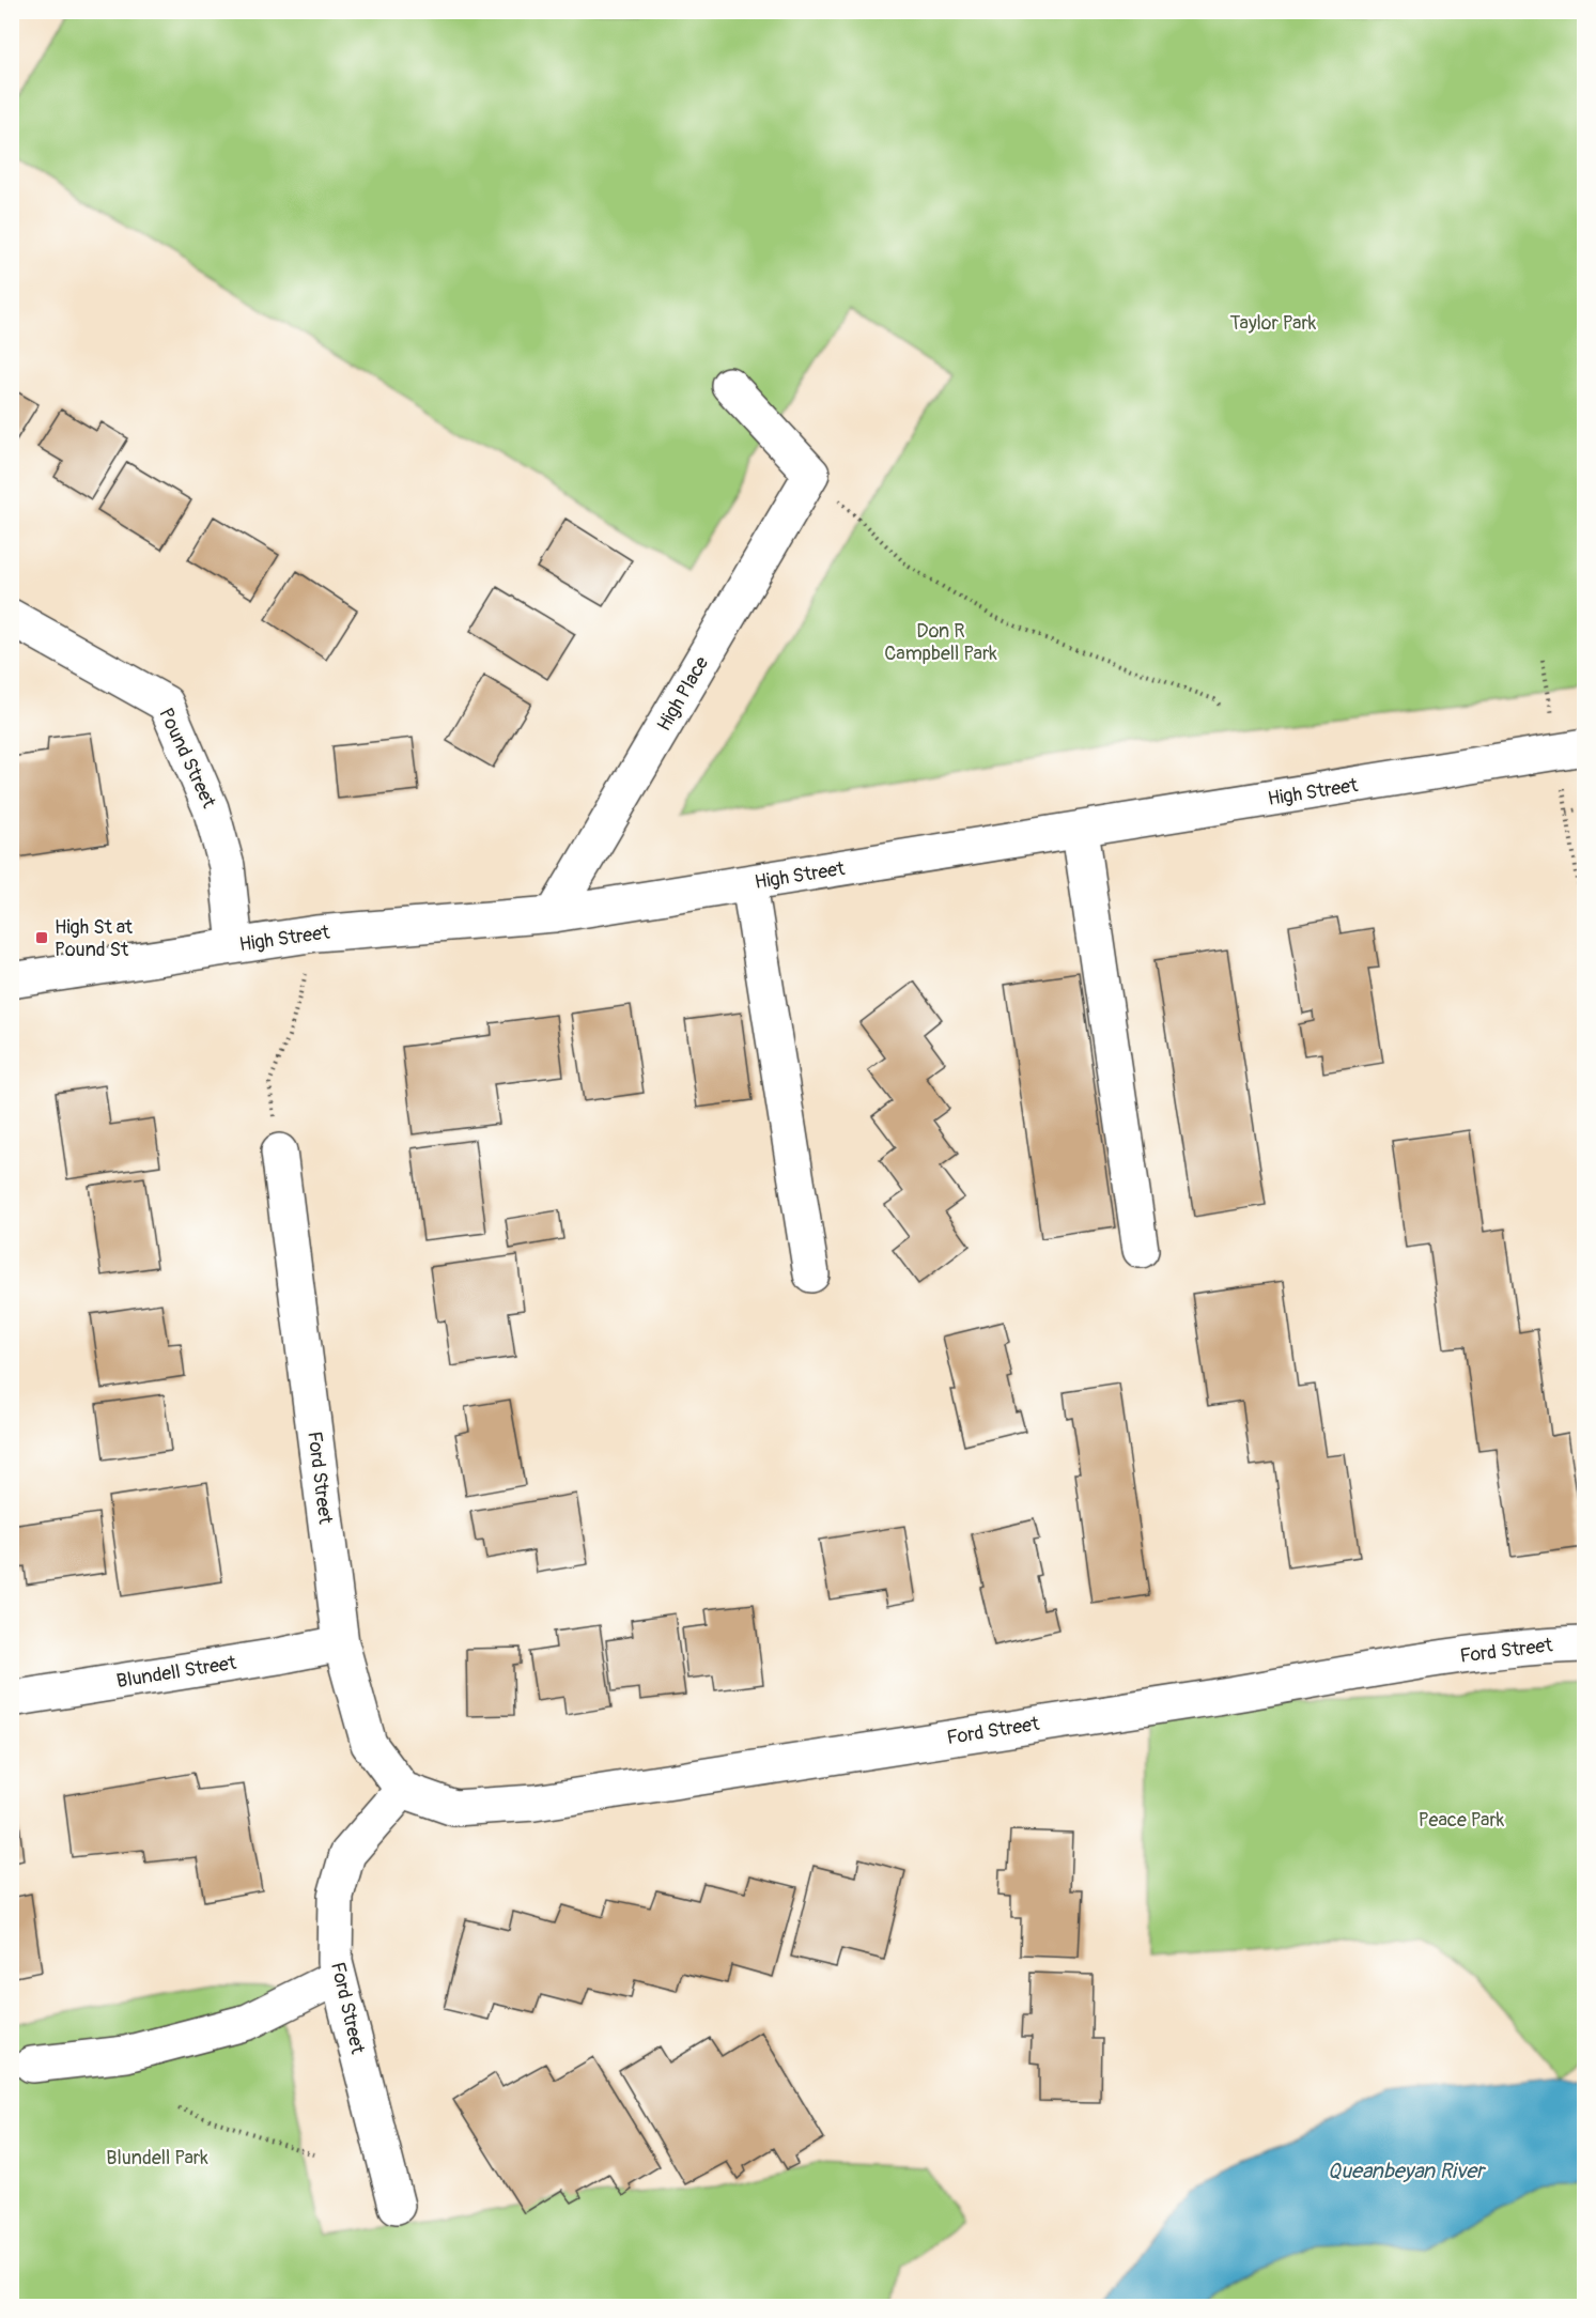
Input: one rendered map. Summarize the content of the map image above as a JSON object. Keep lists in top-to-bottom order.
{
  "streets": {
    "street": [
      "High Place",
      "Pound Street",
      "High Street",
      "Ford Street",
      "Blundell Street"
    ]
  },
  "crossings": [
    ["High Place", "High Street"],
    ["Pound Street", "High Street"],
    ["Ford Street", "Blundell Street"]
  ],
  "water": ["Queanbeyan River"],
  "parks": [
    "Taylor Park",
    "Don R Campbell Park",
    "Peace Park",
    "Blundell Park"
  ],
  "places": {
    "transit": ["High St at Pound St"]
  }
}
